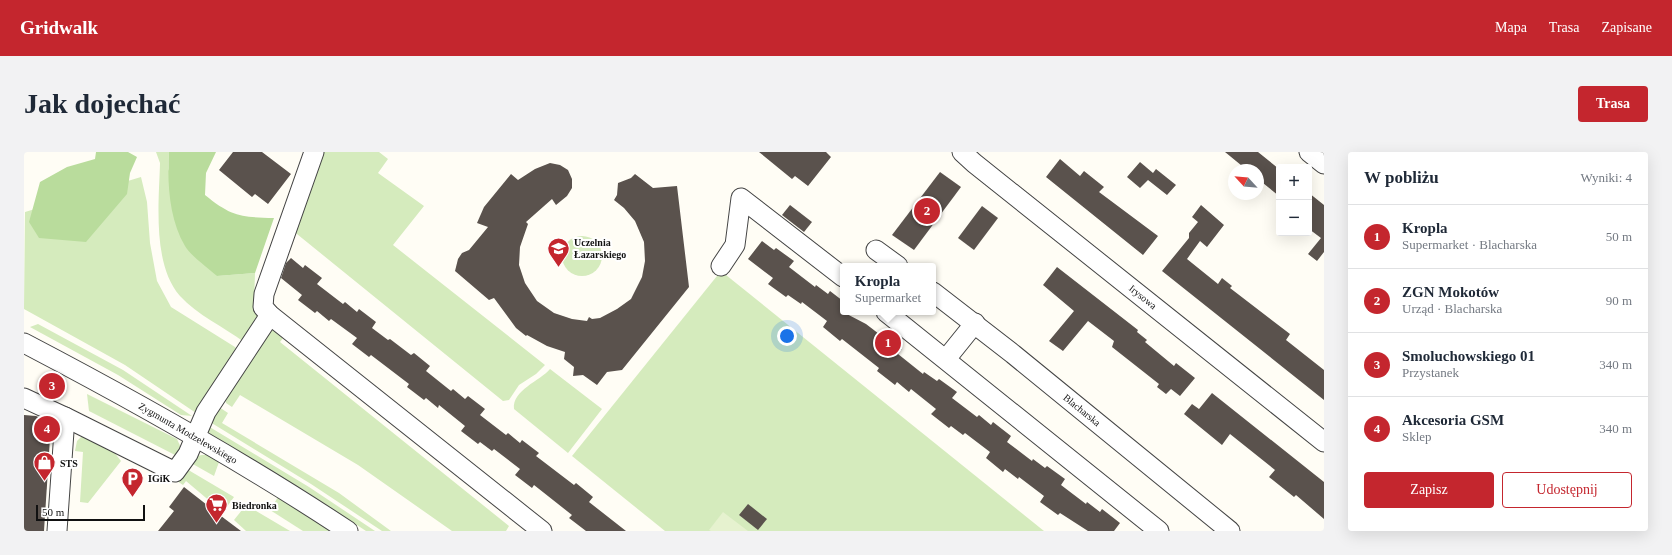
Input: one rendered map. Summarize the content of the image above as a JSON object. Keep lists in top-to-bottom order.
{
  "streets": {
    "street": ["Irysowa", "Blacharska", "Zygmunta Modzelewskiego"]
  },
  "places": {
    "school or university": ["Uczelnia Łazarskiego"],
    "shop": ["STS"],
    "parking": ["IGiK"],
    "supermarket": ["Biedronka"]
  },
  "scale_bar": "50 m",
  "north": "top left",
  "page": {
    "header": "Gridwalk",
    "nav": ["Mapa", "Trasa", "Zapisane"],
    "buttons": [
      "Trasa",
      ["Zapisz", "Udostępnij"]
    ],
    "title": "Jak dojechać",
    "heading": ["W pobliżu", "Wyniki: 4"],
    "map_buttons": ["+", "−"],
    "pins": [
      "2",
      "1",
      "3",
      "4"
    ],
    "list": [
      {
        "mark": "1",
        "name": "Kropla",
        "note": "Supermarket · Blacharska",
        "value": "50 m"
      },
      {
        "mark": "2",
        "name": "ZGN Mokotów",
        "note": "Urząd · Blacharska",
        "value": "90 m"
      },
      {
        "mark": "3",
        "name": "Smoluchowskiego 01",
        "note": "Przystanek",
        "value": "340 m"
      },
      {
        "mark": "4",
        "name": "Akcesoria GSM",
        "note": "Sklep",
        "value": "340 m"
      }
    ],
    "popup": ["Kropla", "Supermarket"],
    "scale": "50 m"
  }
}
